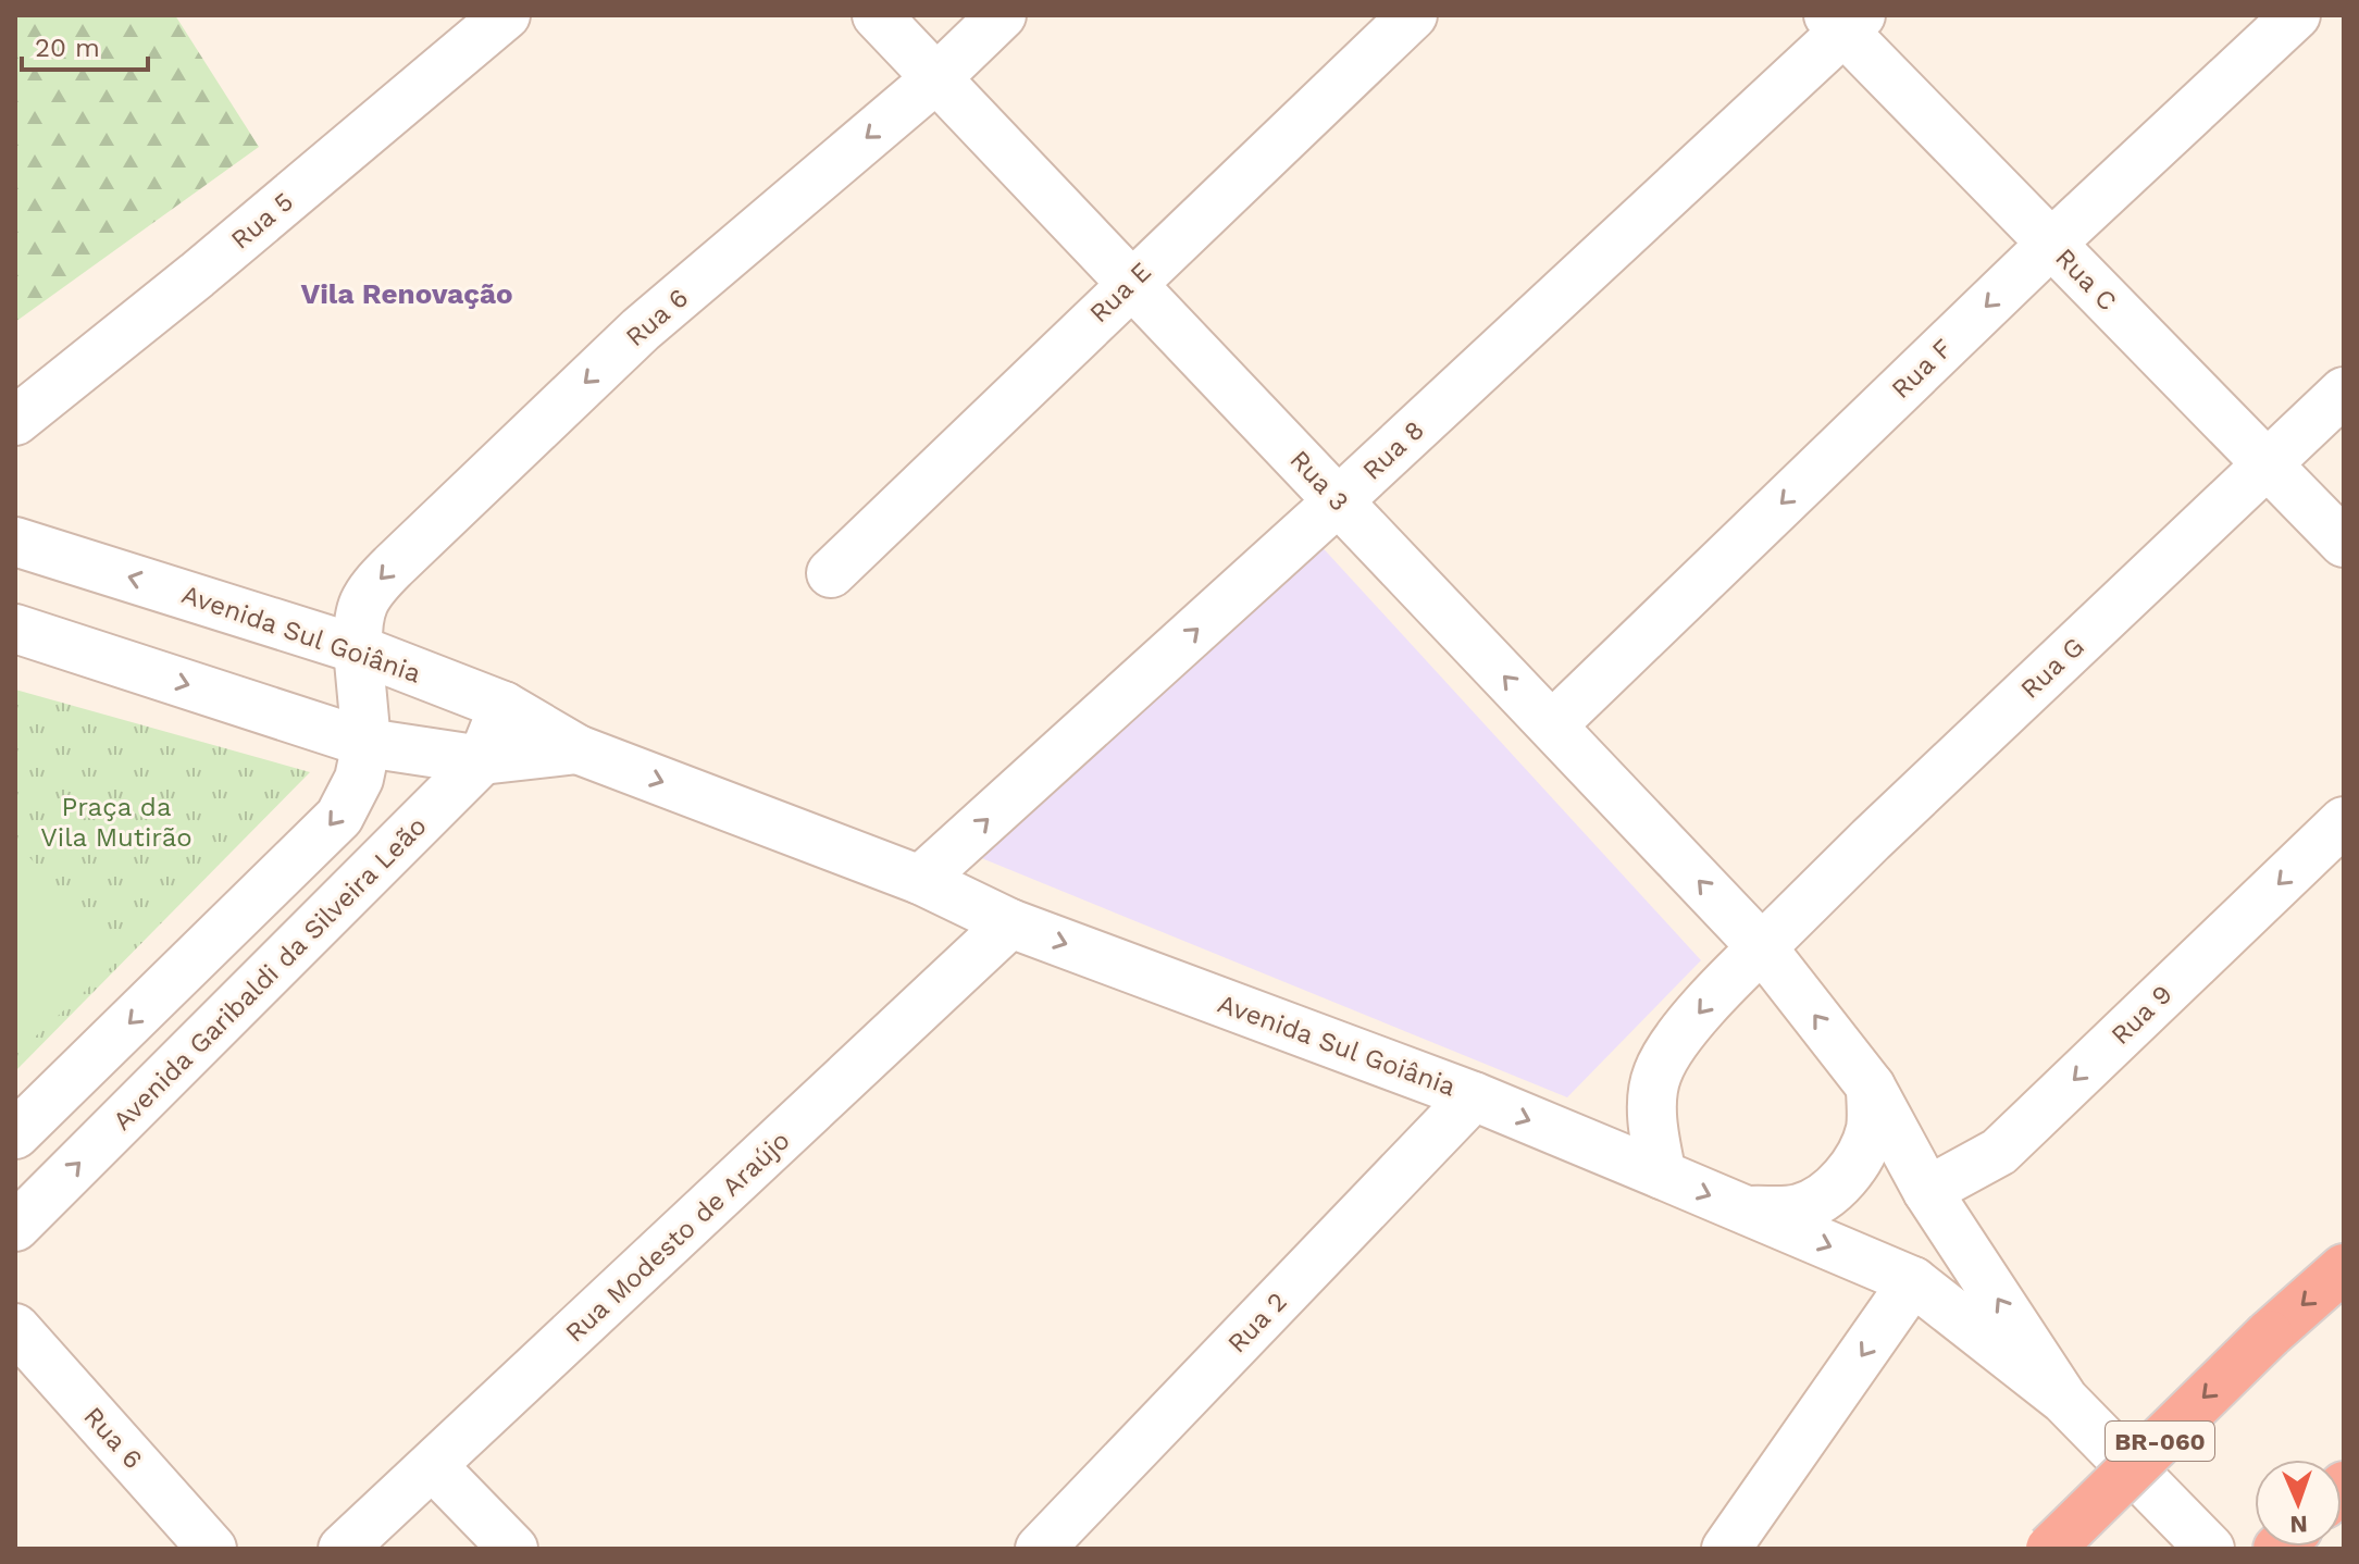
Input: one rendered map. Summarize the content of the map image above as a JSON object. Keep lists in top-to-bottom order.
{
  "streets": {
    "highway": ["BR-060"],
    "street": [
      "Rua 5",
      "Rua C",
      "Rua E",
      "Rua 6",
      "Rua F",
      "Rua 8",
      "Rua 3",
      "Avenida Sul Goiânia",
      "Rua G",
      "Avenida Garibaldi da Silveira Leão",
      "Rua 9",
      "Rua Modesto de Araújo",
      "Rua 2"
    ]
  },
  "crossings": [
    ["Rua C", "Rua F"],
    ["Rua C", "Rua 8"],
    ["Rua C", "Rua G"],
    ["Rua E", "Rua 3"],
    ["Rua 6", "Rua 3"],
    ["Rua 6", "Avenida Sul Goiânia"],
    ["Rua F", "Rua 3"],
    ["Rua 8", "Rua 3"],
    ["Rua 8", "Avenida Sul Goiânia"],
    ["Rua 3", "Avenida Sul Goiânia"],
    ["Rua 3", "Rua G"],
    ["Avenida Sul Goiânia", "Rua G"],
    ["Avenida Sul Goiânia", "Avenida Garibaldi da Silveira Leão"],
    ["Avenida Sul Goiânia", "Rua 9"],
    ["Avenida Sul Goiânia", "Rua Modesto de Araújo"],
    ["Avenida Sul Goiânia", "Rua 2"]
  ],
  "one_way": [
    "Rua 6",
    "Rua F",
    "Rua 8",
    "Rua 3",
    "Rua 9"
  ],
  "districts": ["Vila Renovação"],
  "parks": ["Praça da Vila Mutirão"],
  "scale_bar": "20 m",
  "north": "bottom"
}
